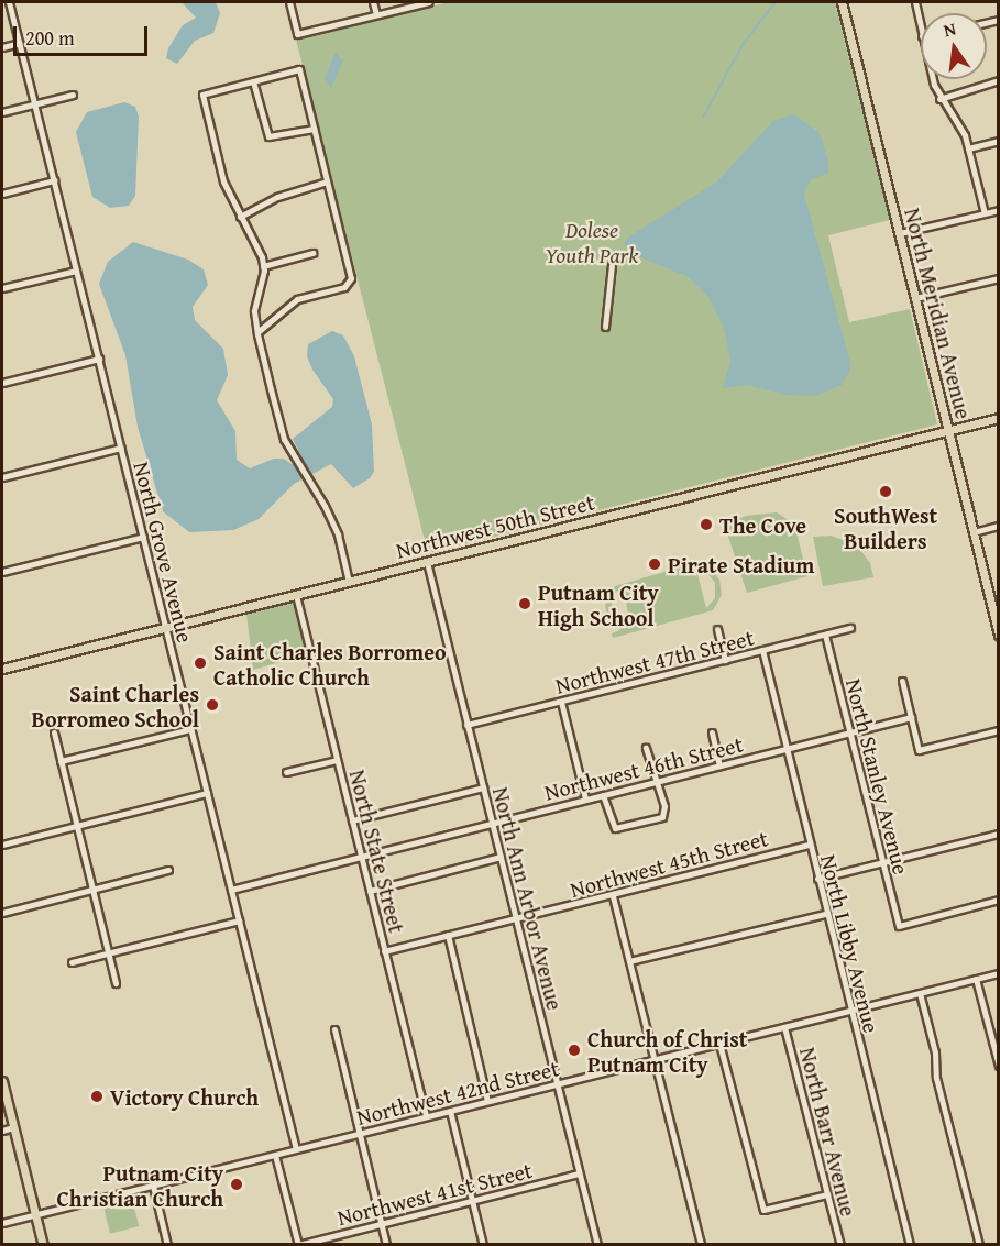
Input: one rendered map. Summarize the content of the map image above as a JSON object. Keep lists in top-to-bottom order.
{
  "streets": {
    "main road": ["North Meridian Avenue", "Northwest 50th Street"],
    "street": [
      "North Grove Avenue",
      "Northwest 47th Street",
      "Northwest 46th Street",
      "North Stanley Avenue",
      "North State Street",
      "Northwest 45th Street",
      "North Ann Arbor Avenue",
      "North Libby Avenue",
      "Northwest 42nd Street",
      "North Barr Avenue",
      "Northwest 41st Street"
    ]
  },
  "crossings": [
    ["North Meridian Avenue", "Northwest 50th Street"],
    ["Northwest 50th Street", "North Grove Avenue"],
    ["Northwest 50th Street", "North State Street"],
    ["Northwest 50th Street", "North Ann Arbor Avenue"],
    ["North Grove Avenue", "Northwest 46th Street"],
    ["North Grove Avenue", "Northwest 42nd Street"],
    ["Northwest 47th Street", "North Stanley Avenue"],
    ["Northwest 47th Street", "North Ann Arbor Avenue"],
    ["Northwest 47th Street", "North Libby Avenue"],
    ["Northwest 46th Street", "North Stanley Avenue"],
    ["Northwest 46th Street", "North State Street"],
    ["Northwest 46th Street", "North Ann Arbor Avenue"],
    ["Northwest 46th Street", "North Libby Avenue"],
    ["North State Street", "Northwest 45th Street"],
    ["North State Street", "Northwest 42nd Street"],
    ["Northwest 45th Street", "North Ann Arbor Avenue"],
    ["Northwest 45th Street", "North Libby Avenue"],
    ["North Ann Arbor Avenue", "Northwest 42nd Street"],
    ["North Ann Arbor Avenue", "Northwest 41st Street"],
    ["North Libby Avenue", "Northwest 42nd Street"],
    ["Northwest 42nd Street", "North Barr Avenue"]
  ],
  "parks": ["Dolese Youth Park"],
  "places": [
    "SouthWest Builders",
    "The Cove",
    "Pirate Stadium",
    "Putnam City High School",
    "Saint Charles Borromeo Catholic Church",
    "Saint Charles Borromeo School",
    "Church of Christ Putnam City",
    "Victory Church",
    "Putnam City Christian Church"
  ],
  "scale_bar": "200 m",
  "north": "top"
}
